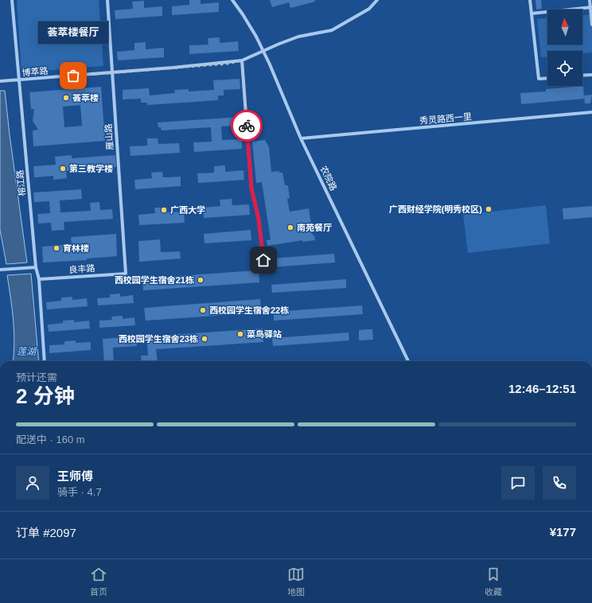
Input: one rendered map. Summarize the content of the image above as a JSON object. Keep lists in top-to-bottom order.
{
  "streets": {
    "street": [
      "博萃路",
      "秀灵路西一里",
      "雁山路",
      "农院路",
      "榕江路",
      "良丰路"
    ]
  },
  "crossings": [
    ["博萃路", "雁山路"],
    ["博萃路", "榕江路"],
    ["秀灵路西一里", "农院路"],
    ["雁山路", "良丰路"],
    ["榕江路", "良丰路"]
  ],
  "water": ["莲湖"],
  "places": [
    "荟萃楼餐厅",
    "荟萃楼",
    "第三教学楼",
    "广西财经学院(明秀校区)",
    "广西大学",
    "南苑餐厅",
    "育林楼",
    "西校园学生宿舍21栋",
    "西校园学生宿舍22栋",
    "菜鸟驿站",
    "西校园学生宿舍23栋"
  ],
  "north": "top",
  "page": {
    "bubble": "荟萃楼餐厅",
    "heading": ["2 分钟", "预计还需", "12:46–12:51"],
    "panel": [
      "王师傅",
      "骑手 · 4.7",
      "订单 #2097",
      "¥177"
    ],
    "bar": "配送中 · 160 m",
    "tabs": ["首页", "地图", "收藏"]
  }
}
